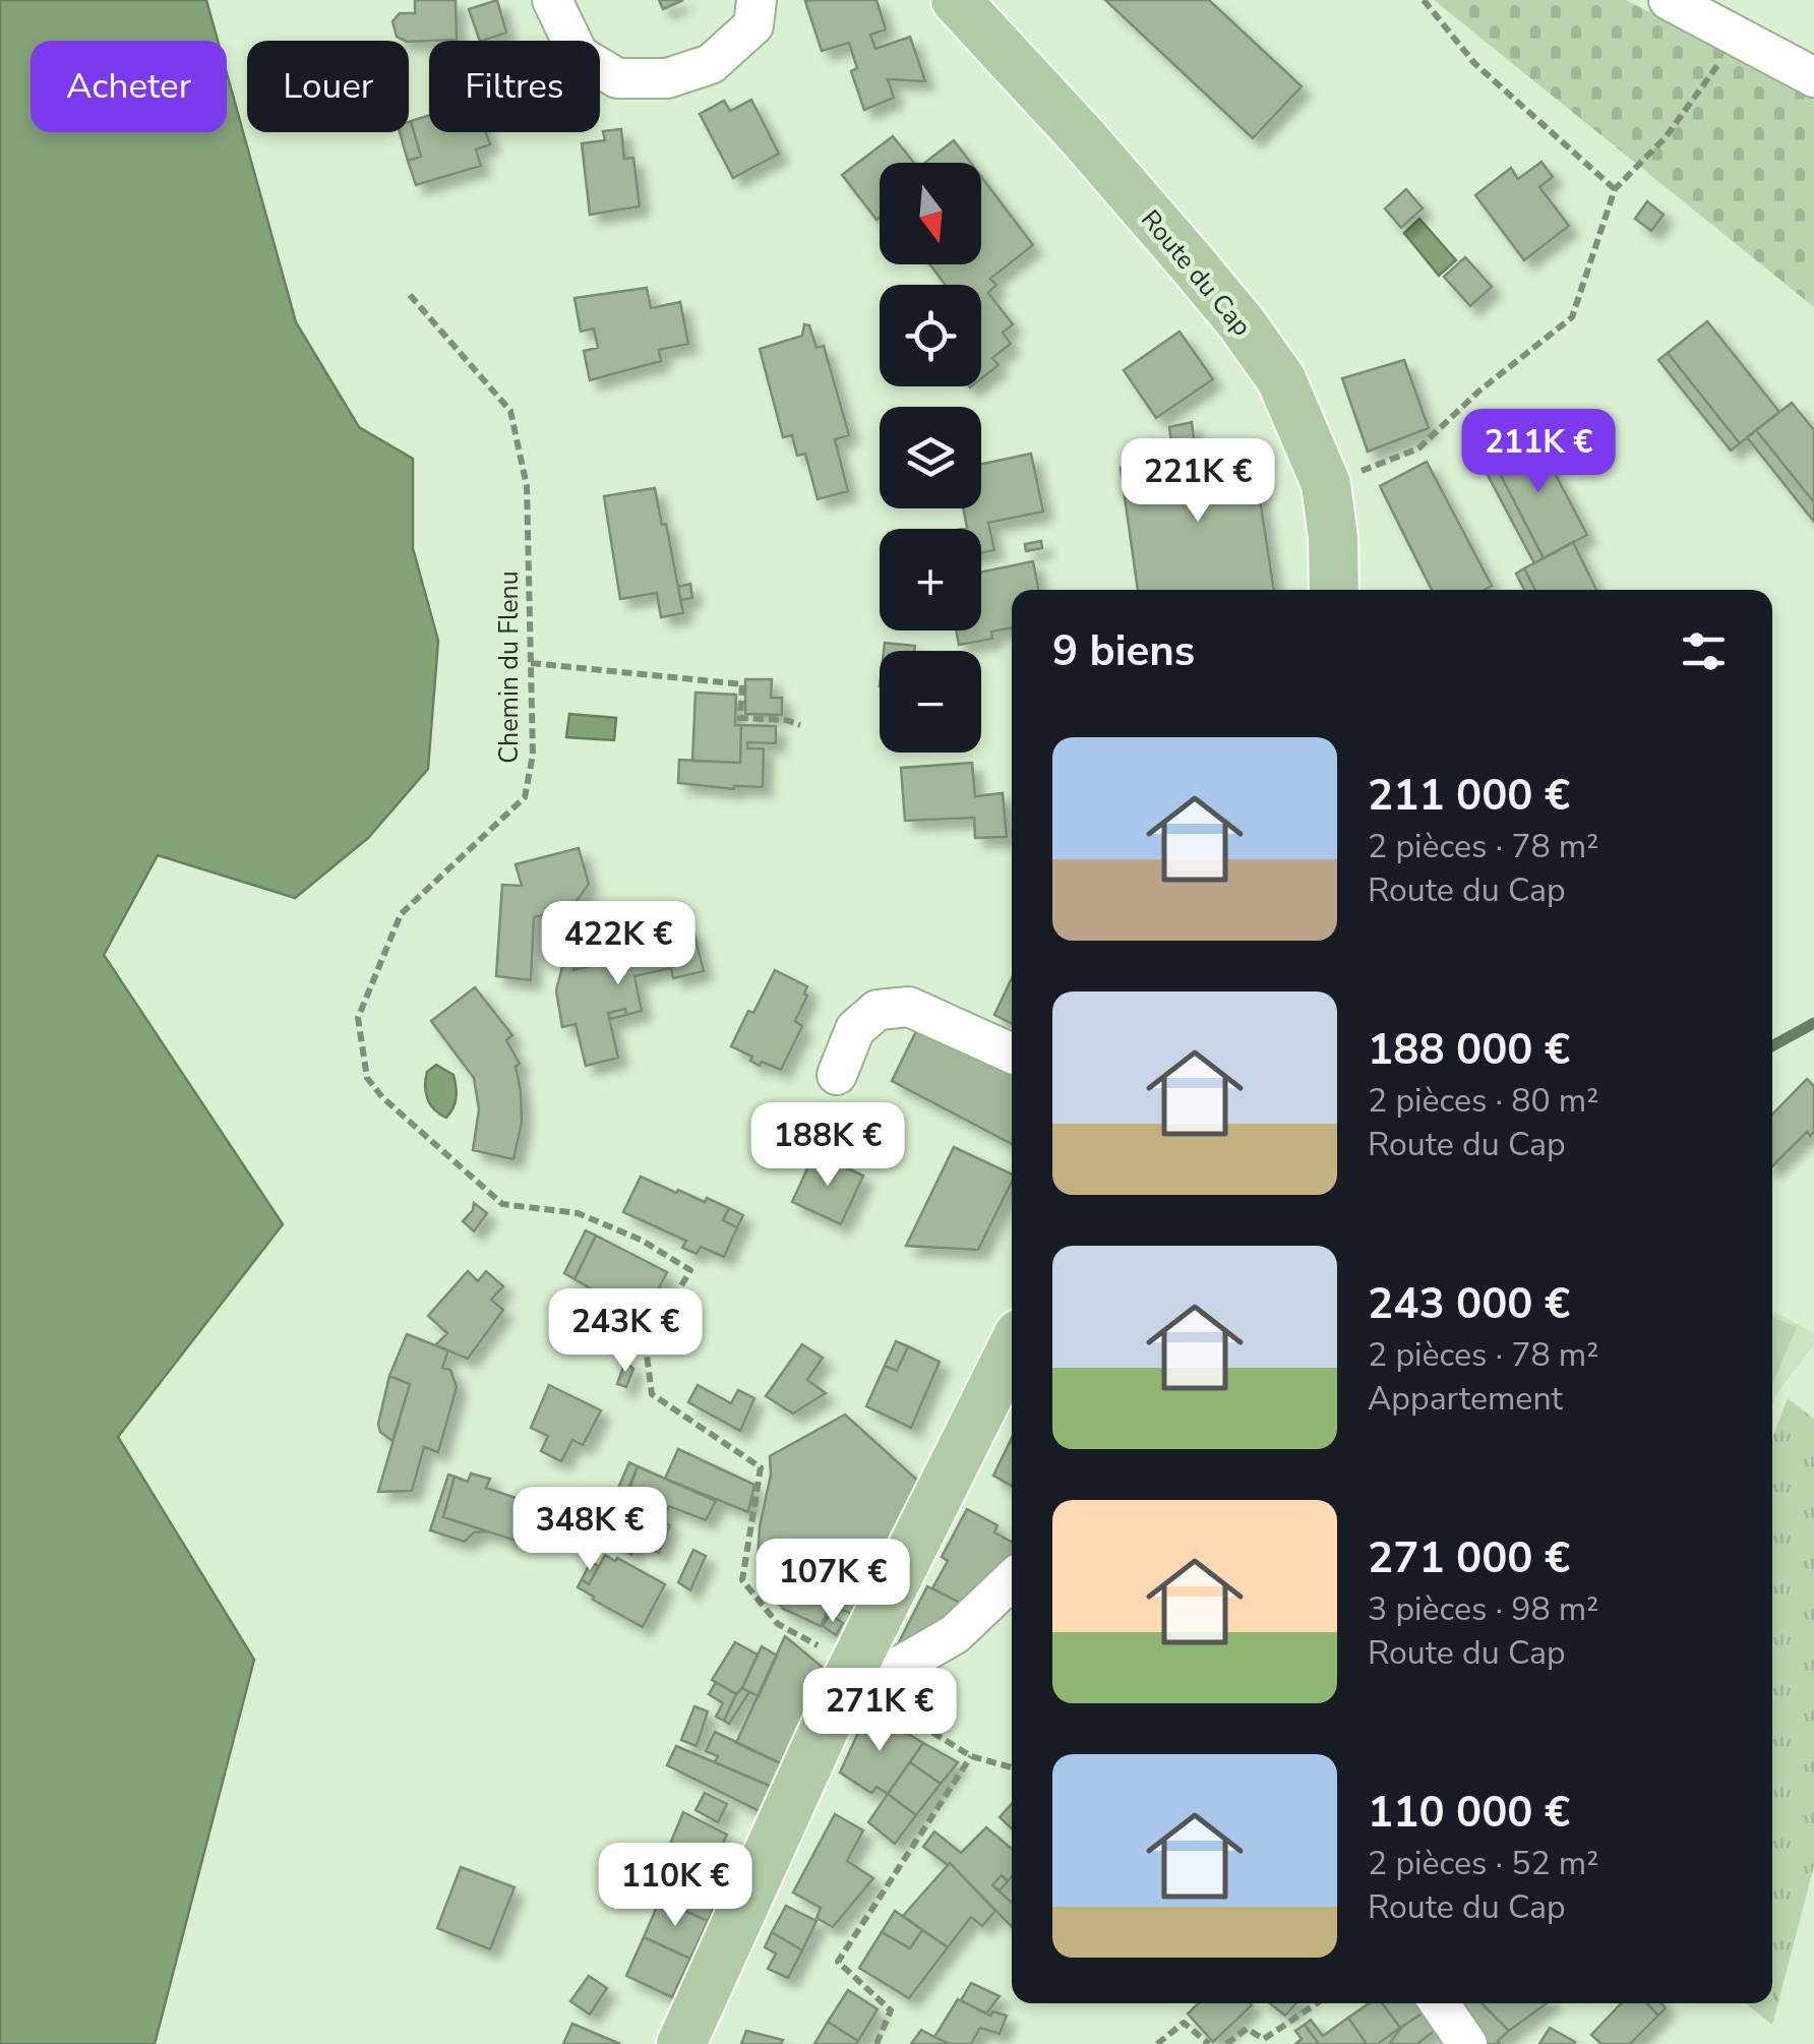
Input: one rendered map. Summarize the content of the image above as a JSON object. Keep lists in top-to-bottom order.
{
  "streets": {
    "main road": ["Route du Cap"],
    "path": ["Chemin du Flenu"]
  },
  "north": "bottom",
  "page": {
    "chip": ["Acheter", "Louer", "Filtres"],
    "map_buttons": ["+", "−"],
    "price": [
      "211K €",
      "221K €",
      "422K €",
      "188K €",
      "243K €",
      "348K €",
      "107K €",
      "271K €",
      "110K €"
    ],
    "heading": "9 biens",
    "list": [
      {
        "name": "211 000 €",
        "note": "2 pièces · 78 m² · Route du Cap"
      },
      {
        "name": "188 000 €",
        "note": "2 pièces · 80 m² · Route du Cap"
      },
      {
        "name": "243 000 €",
        "note": "2 pièces · 78 m² · Appartement"
      },
      {
        "name": "271 000 €",
        "note": "3 pièces · 98 m² · Route du Cap"
      },
      {
        "name": "110 000 €",
        "note": "2 pièces · 52 m² · Route du Cap"
      }
    ]
  }
}
